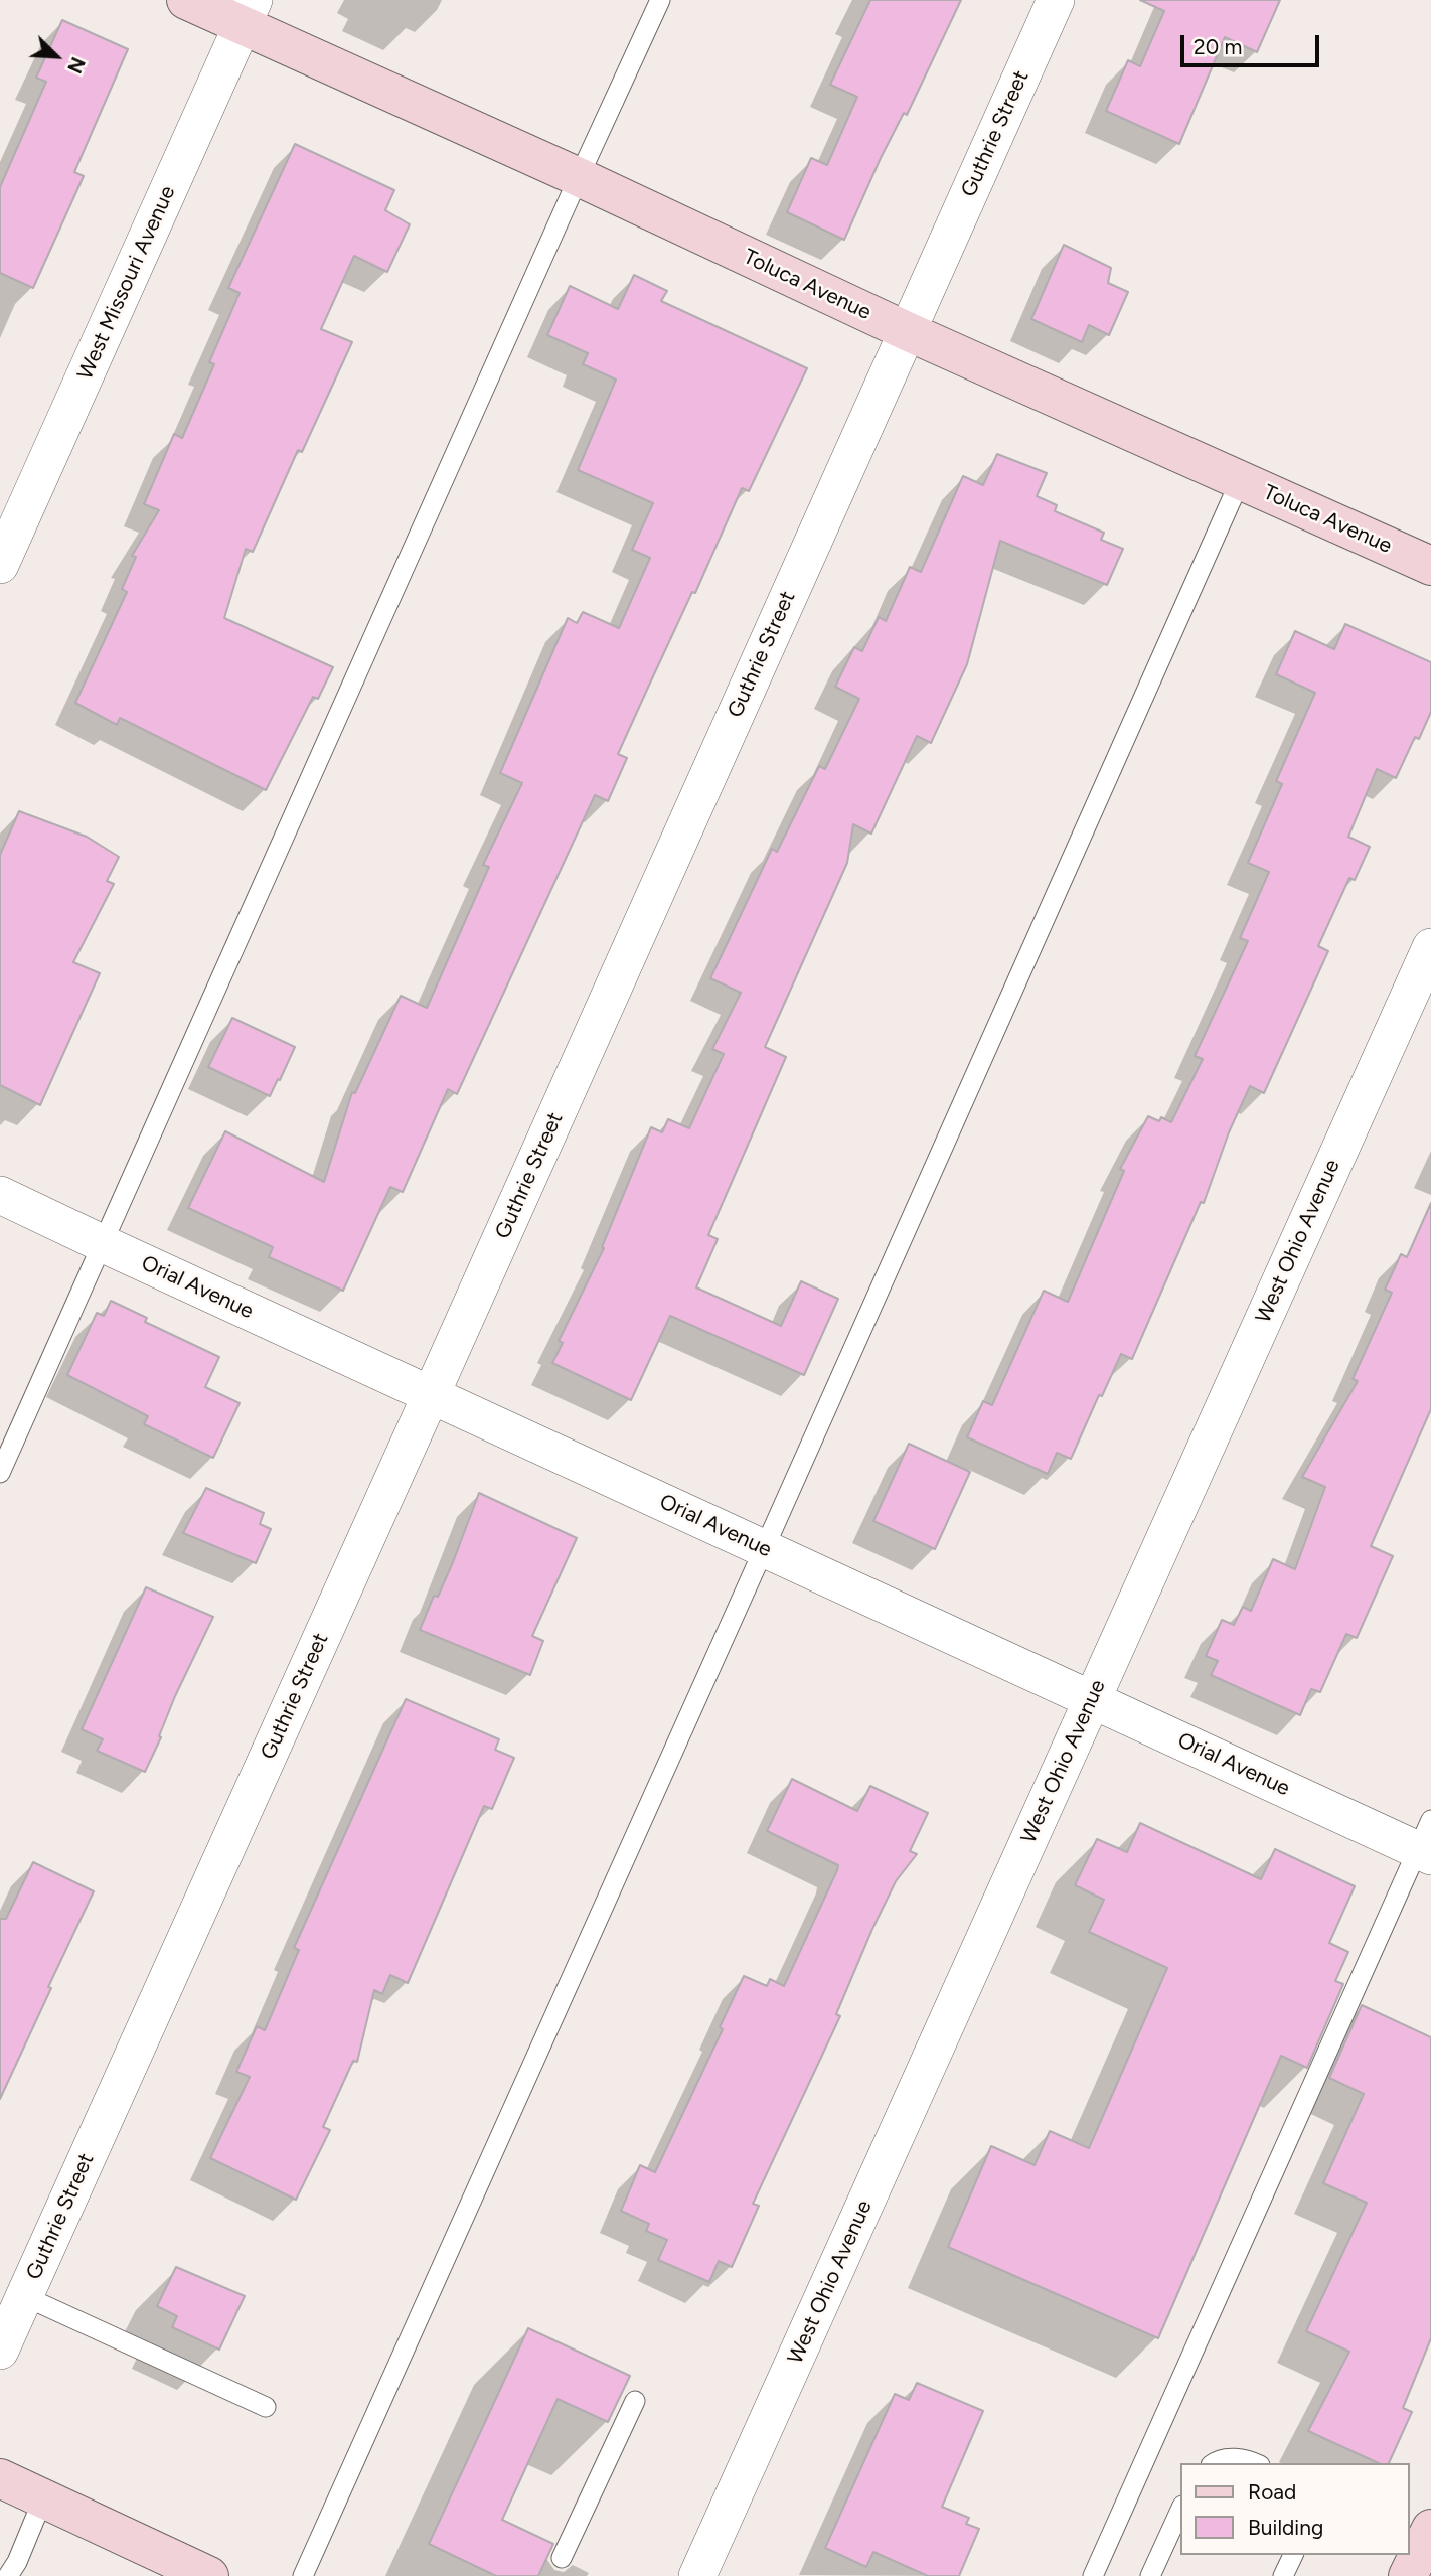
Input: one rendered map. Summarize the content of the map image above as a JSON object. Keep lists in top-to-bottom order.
{
  "streets": {
    "street": [
      "Guthrie Street",
      "West Missouri Avenue",
      "Toluca Avenue",
      "West Ohio Avenue",
      "Orial Avenue"
    ]
  },
  "crossings": [
    ["Guthrie Street", "Toluca Avenue"],
    ["Guthrie Street", "Orial Avenue"],
    ["West Missouri Avenue", "Toluca Avenue"],
    ["West Ohio Avenue", "Orial Avenue"]
  ],
  "legend": ["Road", "Building"],
  "scale_bar": "20 m",
  "north": "bottom right"
}
